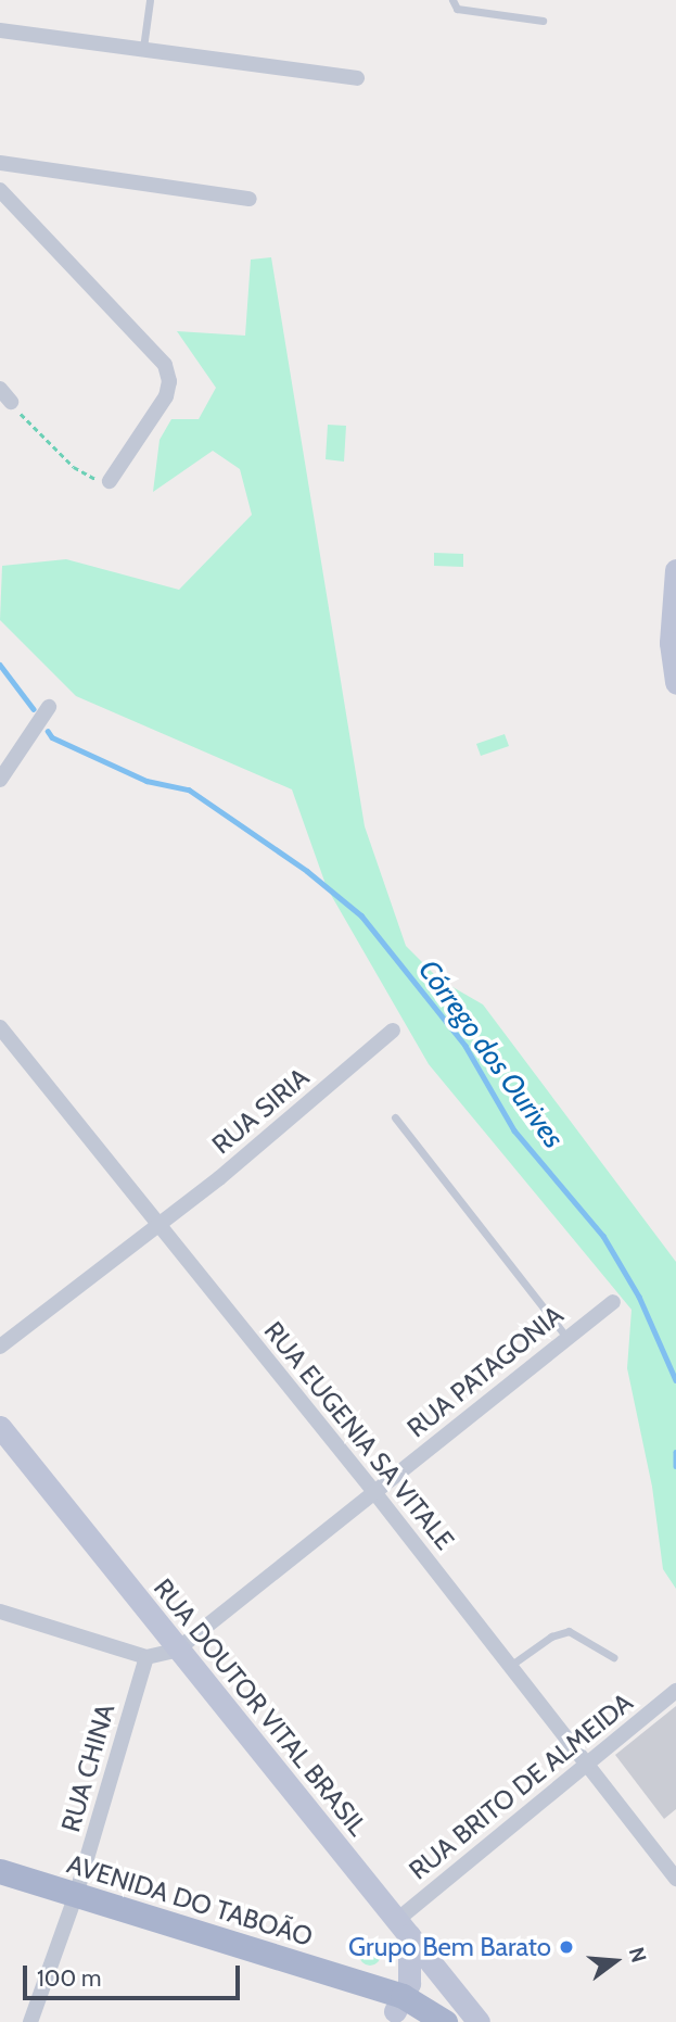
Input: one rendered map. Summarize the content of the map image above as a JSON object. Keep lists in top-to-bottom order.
{
  "streets": {
    "main road": ["AVENIDA DO TABOÃO"],
    "street": [
      "RUA SIRIA",
      "RUA PATAGONIA",
      "RUA EUGENIA SA VITALE",
      "RUA DOUTOR VITAL BRASIL",
      "RUA CHINA",
      "RUA BRITO DE ALMEIDA"
    ]
  },
  "crossings": [
    ["RUA SIRIA", "RUA EUGENIA SA VITALE"],
    ["RUA PATAGONIA", "RUA EUGENIA SA VITALE"],
    ["RUA PATAGONIA", "RUA DOUTOR VITAL BRASIL"],
    ["RUA EUGENIA SA VITALE", "RUA BRITO DE ALMEIDA"],
    ["RUA DOUTOR VITAL BRASIL", "RUA BRITO DE ALMEIDA"],
    ["RUA CHINA", "AVENIDA DO TABOÃO"]
  ],
  "water": ["Córrego dos Ourives"],
  "places": ["Grupo Bem Barato"],
  "scale_bar": "100 m",
  "north": "right"
}
